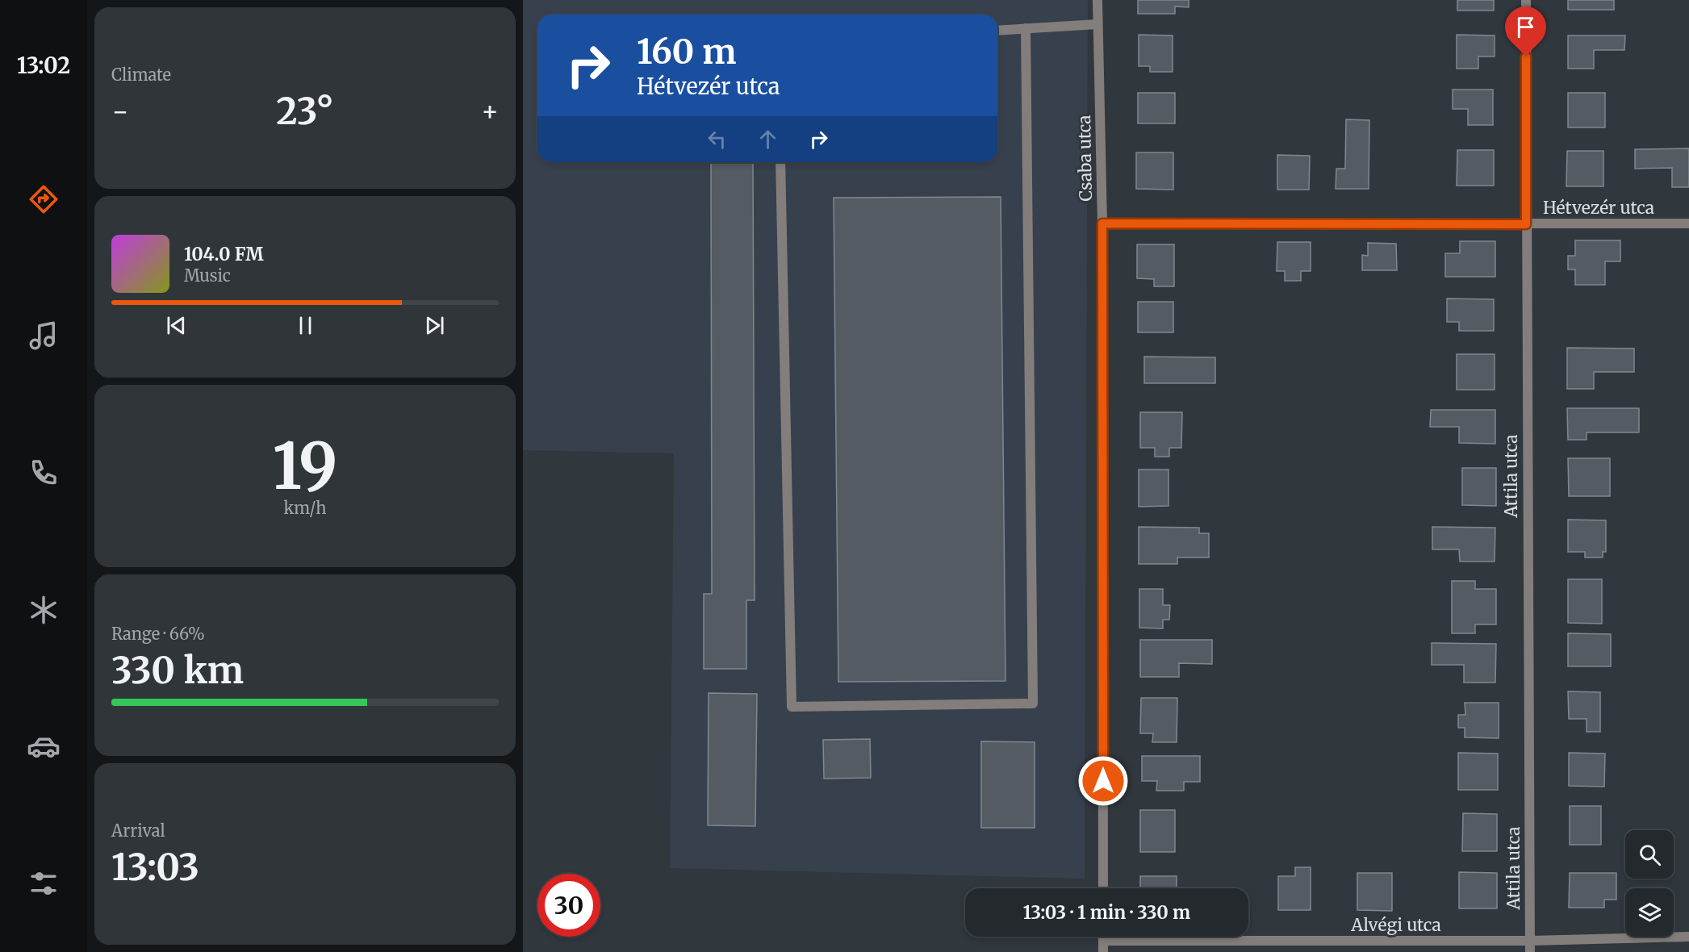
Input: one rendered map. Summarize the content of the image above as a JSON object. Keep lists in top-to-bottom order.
{
  "streets": {
    "street": [
      "Csaba utca",
      "Hétvezér utca",
      "Attila utca",
      "Alvégi utca"
    ]
  },
  "crossings": [
    ["Csaba utca", "Hétvezér utca"],
    ["Hétvezér utca", "Attila utca"],
    ["Attila utca", "Alvégi utca"]
  ],
  "page": {
    "tabs": "13:02",
    "tile": [
      "Climate",
      ["19", "km/h"],
      ["Range · 66%", "330 km"],
      ["Arrival", "13:03"]
    ],
    "turn": ["160 m", "Hétvezér utca"],
    "heat": ["−", "23°", "+"],
    "song": ["104.0 FM", "Music"],
    "limit": "30",
    "trip": "13:03 · 1 min · 330 m"
  }
}
